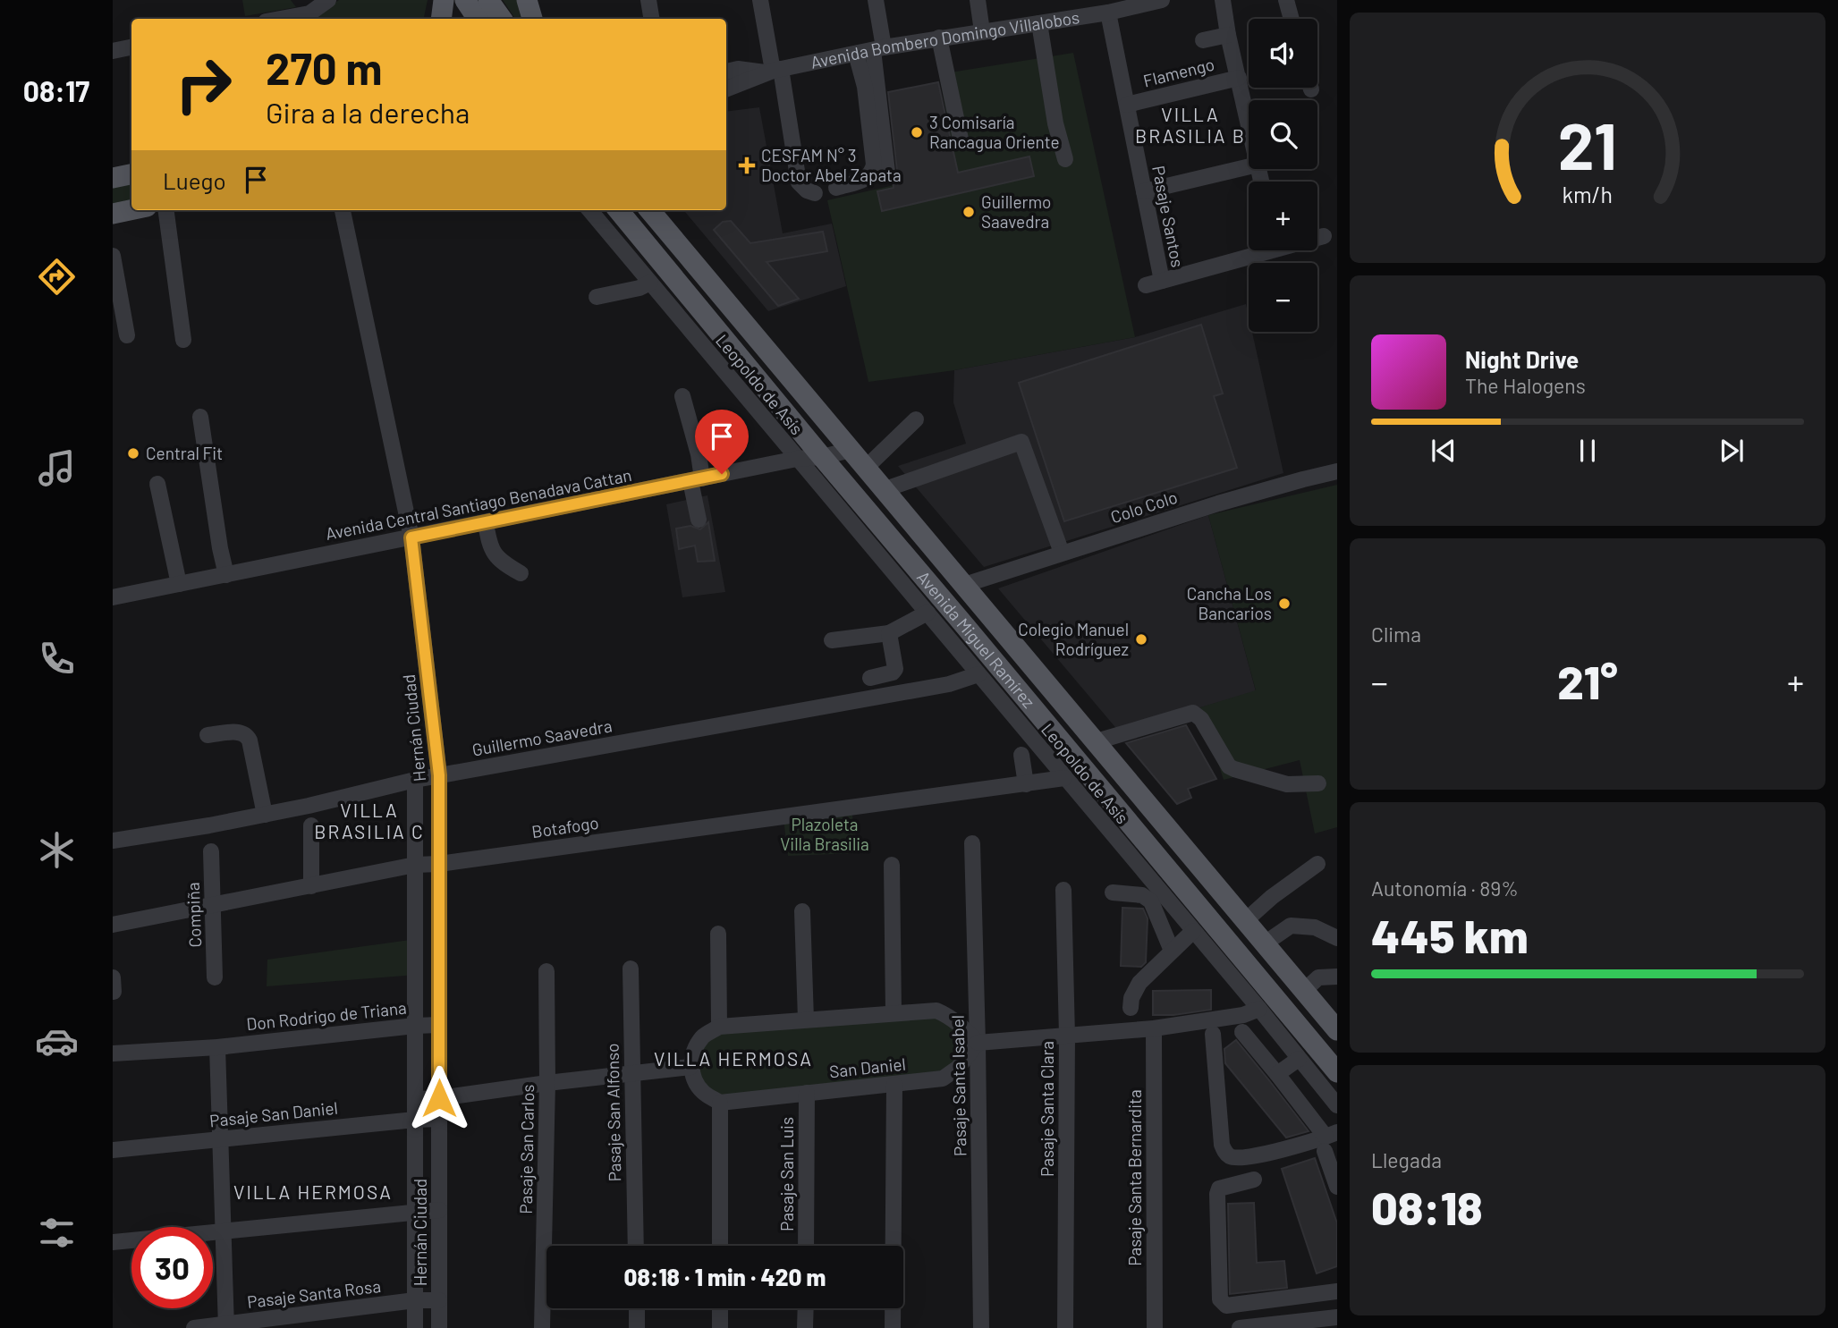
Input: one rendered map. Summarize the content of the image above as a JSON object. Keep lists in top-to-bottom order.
{
  "streets": {
    "main road": ["Avenida Miguel Ramírez"],
    "street": [
      "Avenida Bombero Domingo Villalobos",
      "Flamengo",
      "Pasaje Santos",
      "Leopoldo de Asís",
      "Avenida Central Santiago Benadava Cattan",
      "Colo Colo",
      "Hernán Ciudad",
      "Guillermo Saavedra",
      "Botafogo",
      "Compiña",
      "Don Rodrigo de Triana",
      "San Daniel",
      "Pasaje Santa Isabel",
      "Pasaje Santa Clara",
      "Pasaje San Alfonso",
      "Pasaje San Daniel",
      "Pasaje San Carlos",
      "Pasaje San Luis",
      "Pasaje Santa Bernardita",
      "Pasaje Santa Rosa"
    ]
  },
  "crossings": [
    ["Avenida Bombero Domingo Villalobos", "Pasaje Santos"],
    ["Flamengo", "Pasaje Santos"],
    ["Leopoldo de Asís", "Avenida Central Santiago Benadava Cattan"],
    ["Leopoldo de Asís", "Guillermo Saavedra"],
    ["Leopoldo de Asís", "Botafogo"],
    ["Avenida Central Santiago Benadava Cattan", "Avenida Miguel Ramírez"],
    ["Avenida Central Santiago Benadava Cattan", "Hernán Ciudad"],
    ["Colo Colo", "Avenida Miguel Ramírez"],
    ["Hernán Ciudad", "Guillermo Saavedra"],
    ["Hernán Ciudad", "Botafogo"],
    ["Hernán Ciudad", "Don Rodrigo de Triana"],
    ["Hernán Ciudad", "Pasaje San Daniel"],
    ["Hernán Ciudad", "Pasaje Santa Rosa"],
    ["Botafogo", "Compiña"],
    ["San Daniel", "Pasaje Santa Isabel"],
    ["San Daniel", "Pasaje San Luis"]
  ],
  "districts": [
    "VILLA BRASILIA B",
    "VILLA BRASILIA C",
    "VILLA HERMOSA",
    "VILLA HERMOSA"
  ],
  "parks": ["Plazoleta Villa Brasilia"],
  "places": {
    "other": [
      "3 Comisaría Rancagua Oriente",
      "Guillermo Saavedra",
      "Central Fit",
      "Cancha Los Bancarios",
      "Colegio Manuel Rodríguez"
    ],
    "health": ["CESFAM N° 3 Doctor Abel Zapata"]
  },
  "page": {
    "tabs": "08:17",
    "map_buttons": ["+", "−"],
    "turn": ["270 m", "Gira a la derecha"],
    "then": "Luego",
    "song": ["Night Drive", "The Halogens"],
    "tile": [
      "Clima",
      ["Autonomía · 89%", "445 km"],
      ["Llegada", "08:18"]
    ],
    "heat": ["−", "21°", "+"],
    "limit": "30",
    "trip": "08:18 · 1 min · 420 m",
    "gauge": ["21", "km/h"]
  }
}
